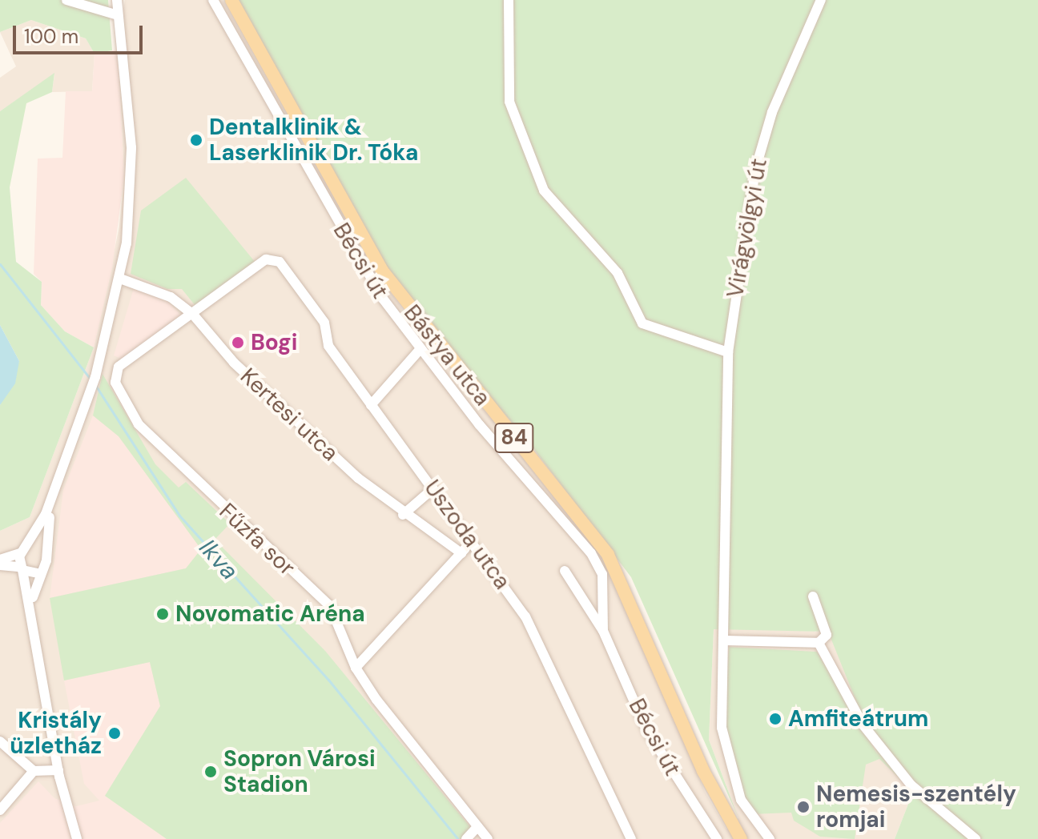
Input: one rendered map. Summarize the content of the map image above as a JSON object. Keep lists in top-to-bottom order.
{
  "streets": {
    "main road": ["Bástya utca", "84"],
    "street": [
      "Virágvölgyi út",
      "Bécsi út",
      "Kertesi utca",
      "Uszoda utca",
      "Fűzfa sor"
    ]
  },
  "crossings": [
    ["Kertesi utca", "Uszoda utca"],
    ["Kertesi utca", "Fűzfa sor"],
    ["Uszoda utca", "Fűzfa sor"]
  ],
  "water": ["Ikva"],
  "places": [
    "Dentalklinik & Laserklinik Dr. Tóka",
    "Bogi",
    "Novomatic Aréna",
    "Amfiteátrum",
    "Kristály üzletház",
    "Sopron Városi Stadion",
    "Nemesis-szentély romjai"
  ],
  "scale_bar": "100 m"
}
